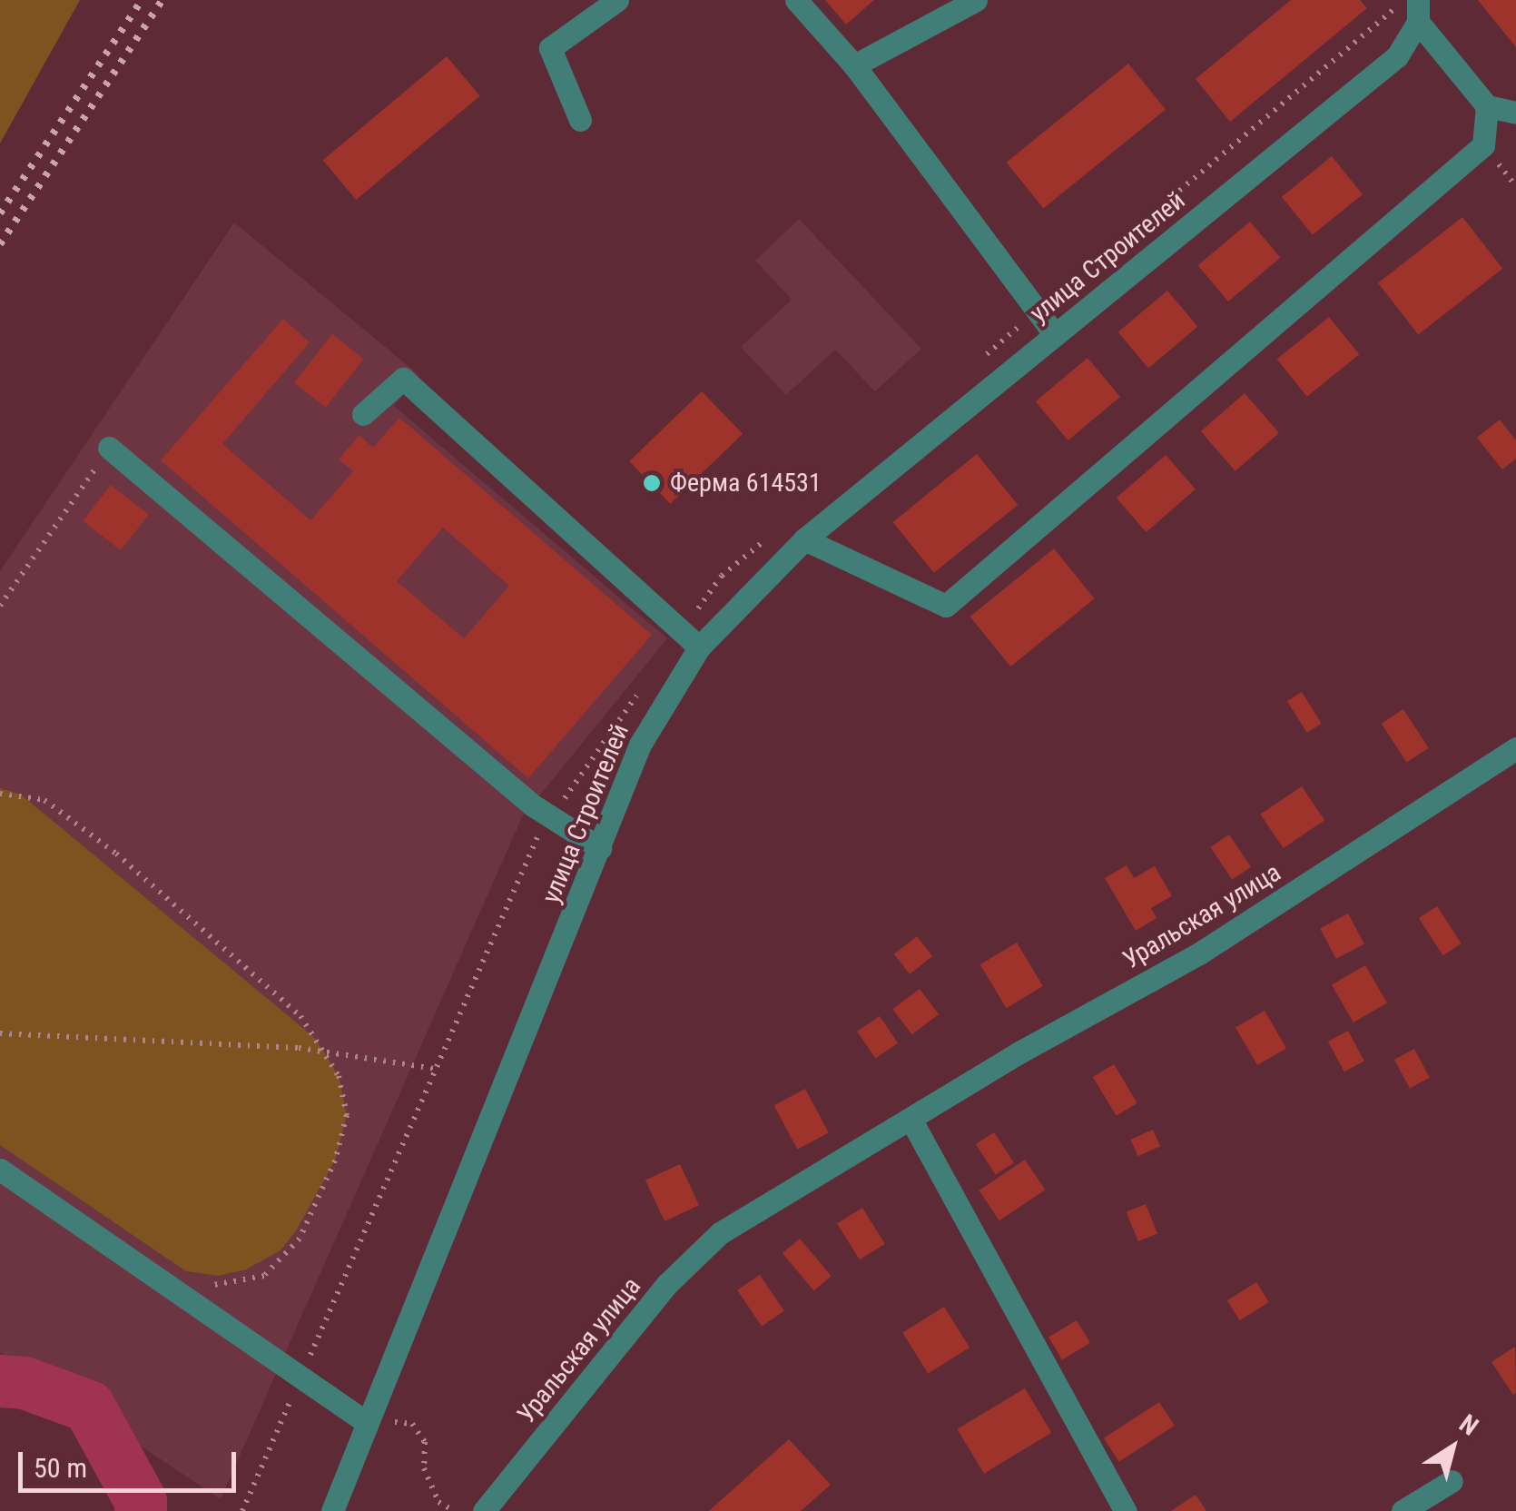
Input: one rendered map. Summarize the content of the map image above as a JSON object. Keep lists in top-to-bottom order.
{
  "streets": {
    "street": ["улица Строителей", "Уральская улица"]
  },
  "places": ["Ферма 614531"],
  "scale_bar": "50 m",
  "north": "top right"
}
